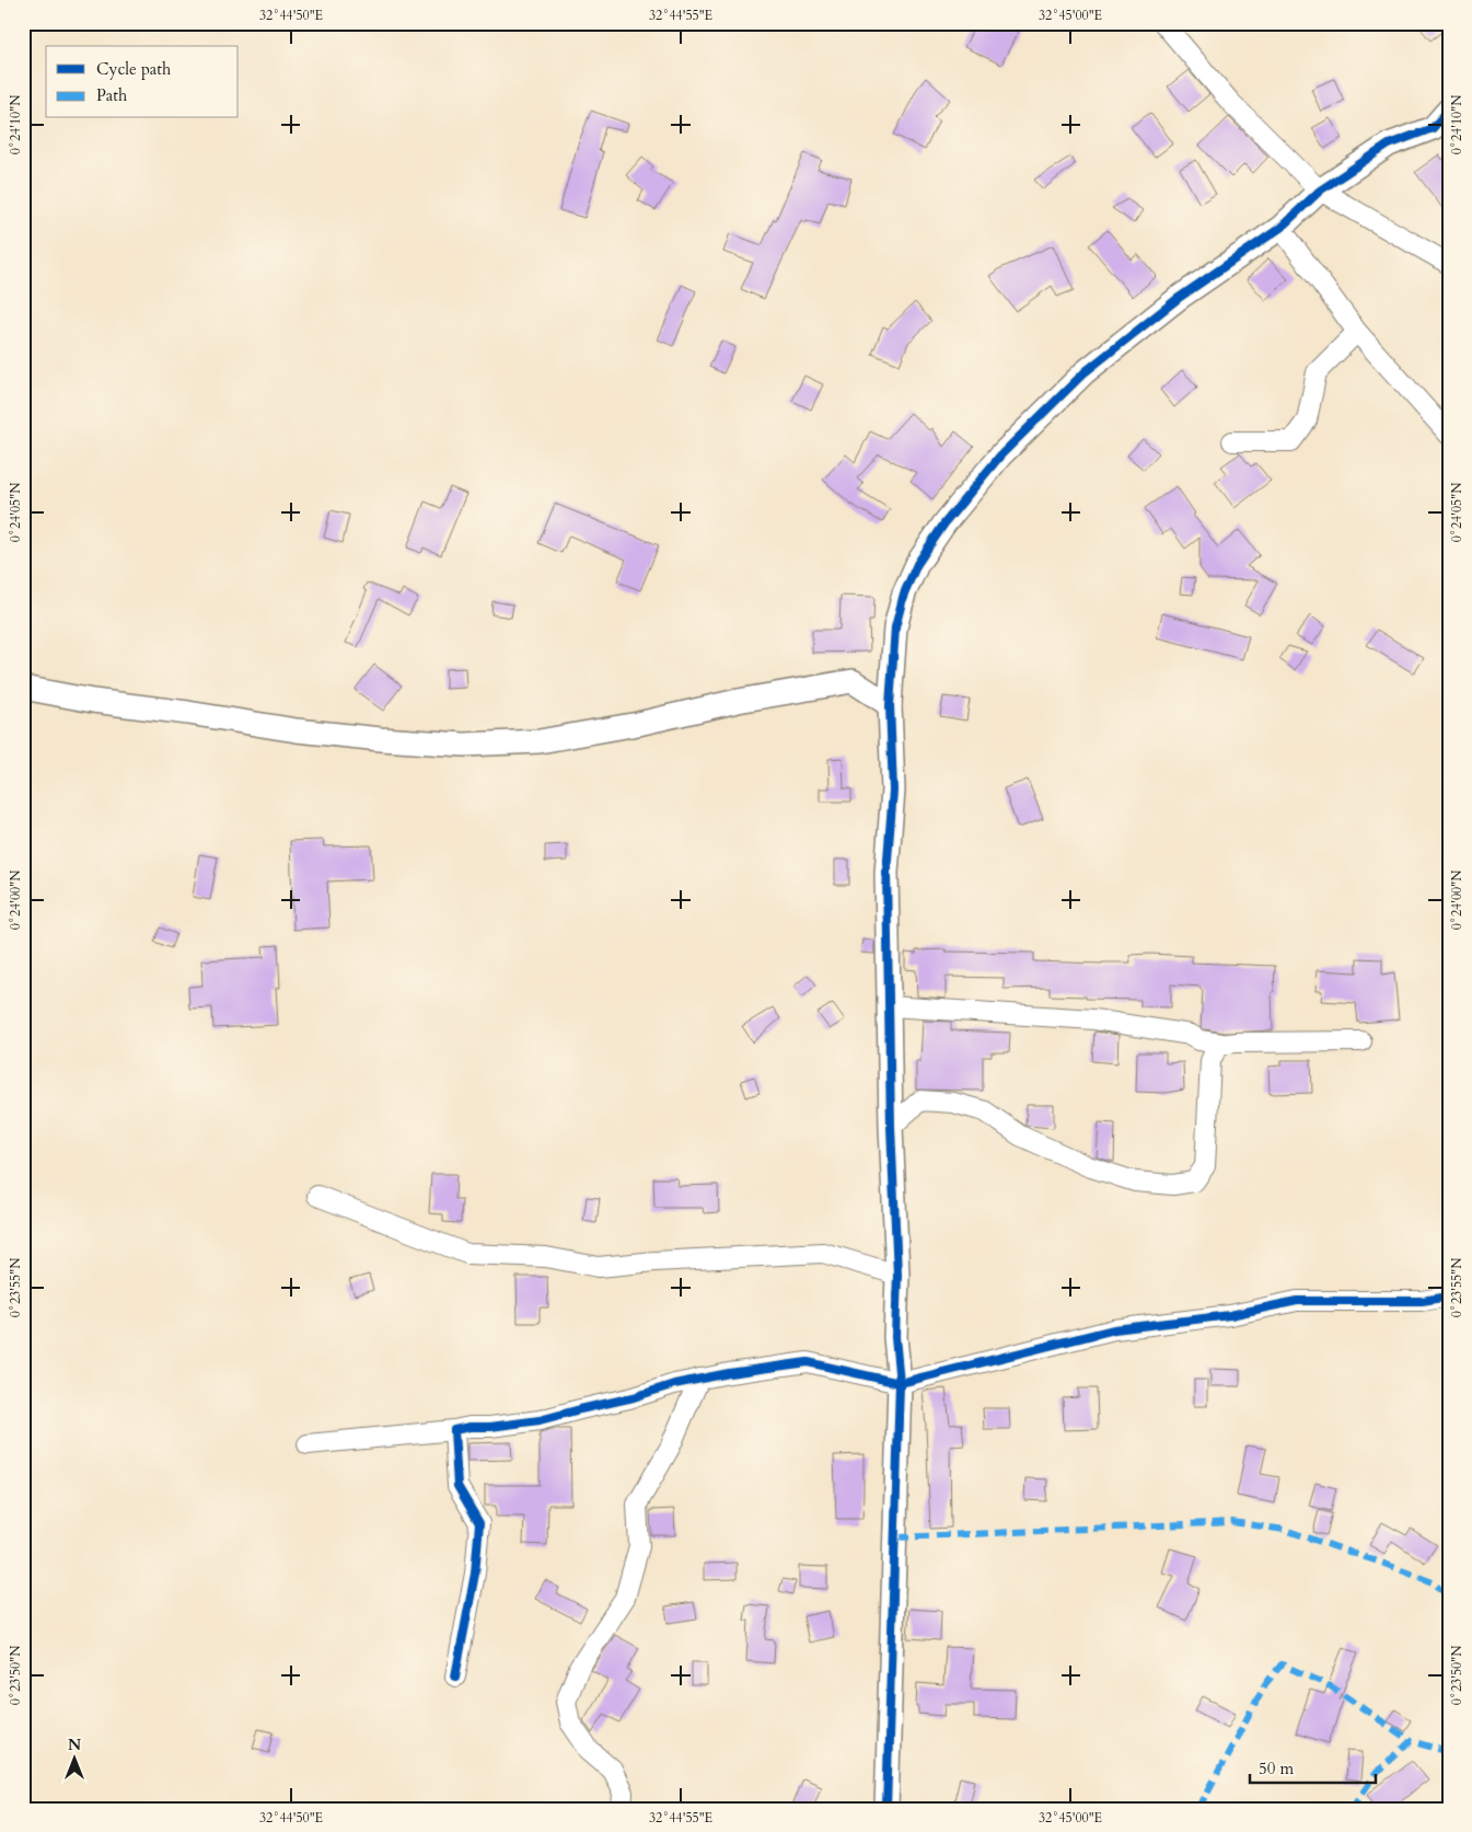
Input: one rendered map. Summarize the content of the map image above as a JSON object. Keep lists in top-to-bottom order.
{
  "legend": ["Cycle path", "Path"],
  "scale_bar": "50 m",
  "north": "top",
  "coordinates": [
    "32°44'50\"E",
    "32°44'55\"E",
    "32°45'00\"E",
    "0°24'10\"N",
    "0°24'05\"N",
    "0°24'00\"N",
    "0°23'55\"N",
    "0°23'50\"N"
  ]
}
